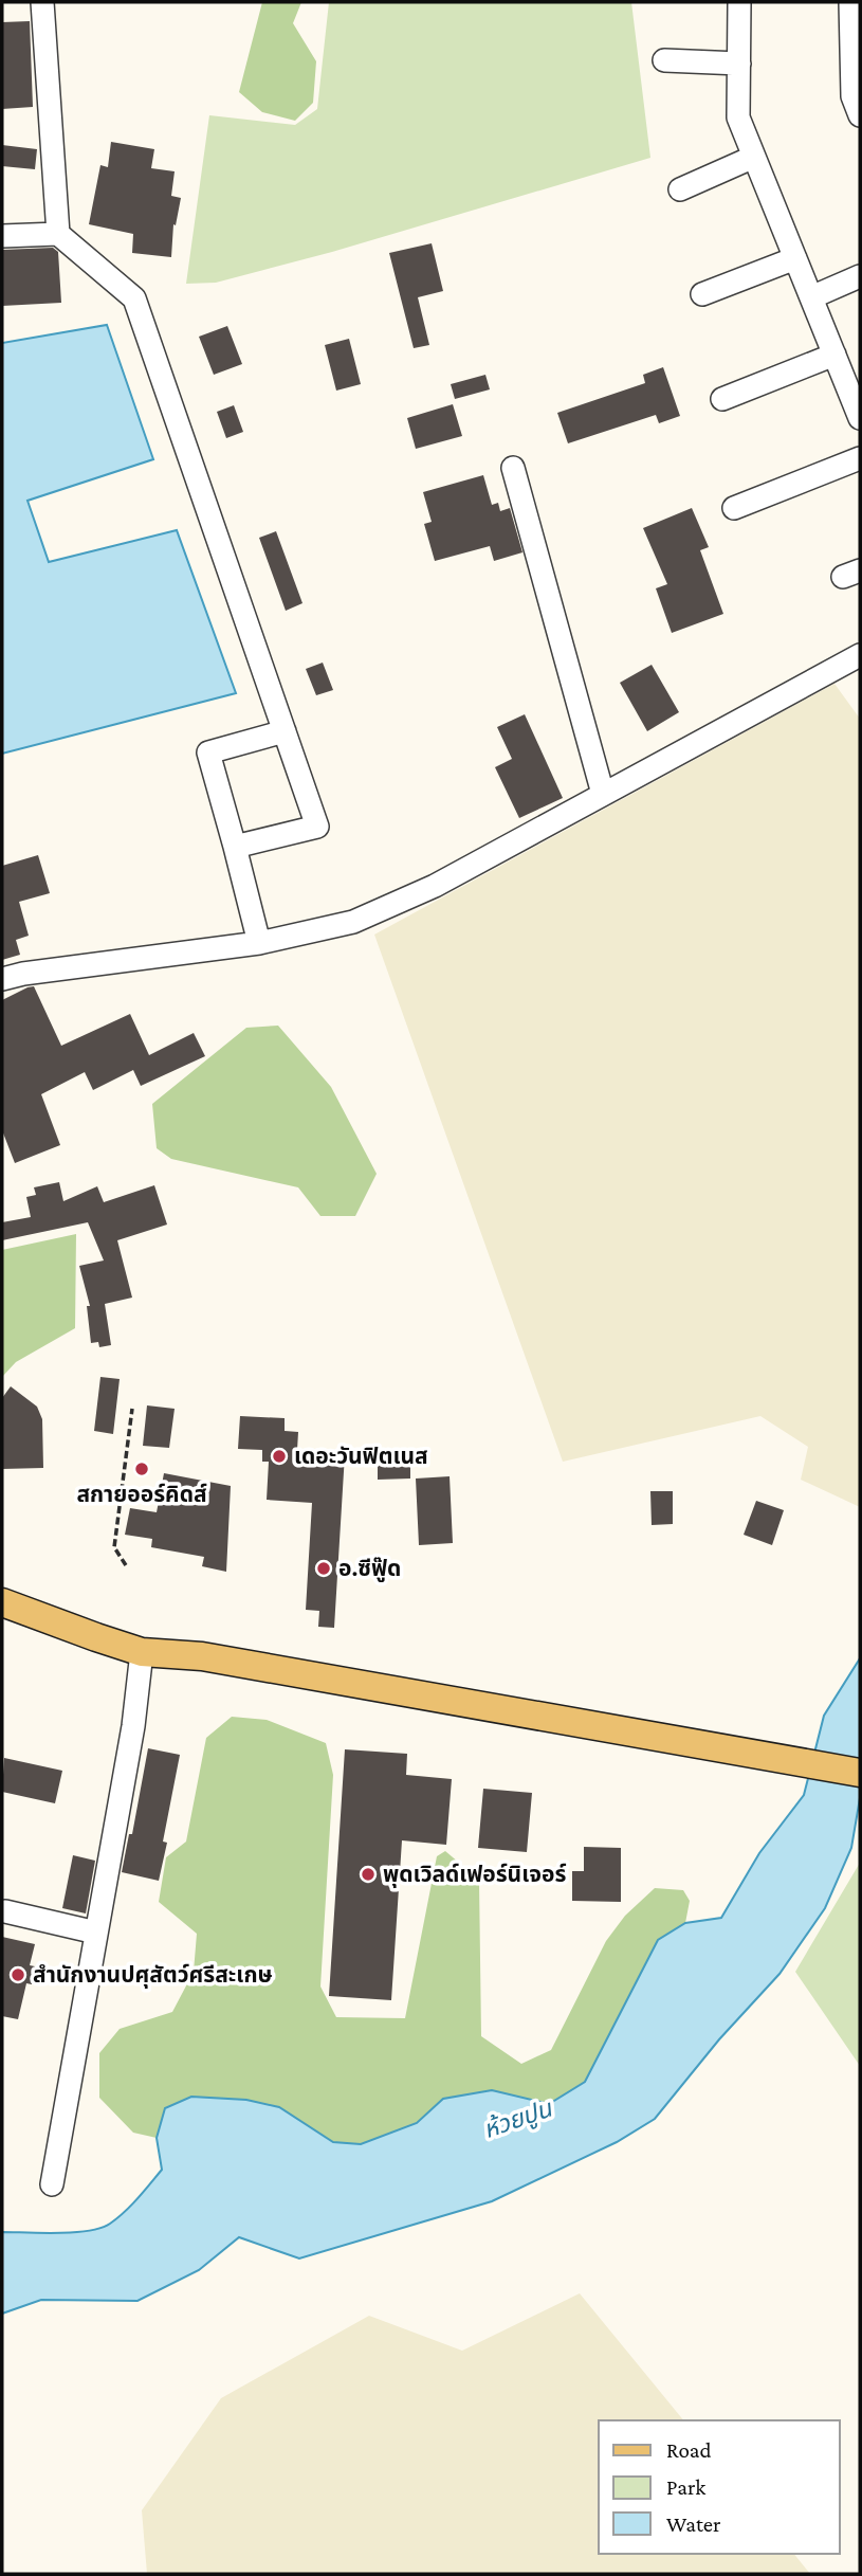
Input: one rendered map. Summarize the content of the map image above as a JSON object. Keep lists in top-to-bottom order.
{
  "water": ["ห้วยปูน"],
  "places": [
    "เดอะวันฟิตเนส",
    "สกายออร์คิดส์",
    "อ.ซีฟู๊ด",
    "พุดเวิลด์เฟอร์นิเจอร์",
    "สำนักงานปศุสัตว์ศรีสะเกษ"
  ],
  "legend": ["Road", "Park", "Water"]
}
